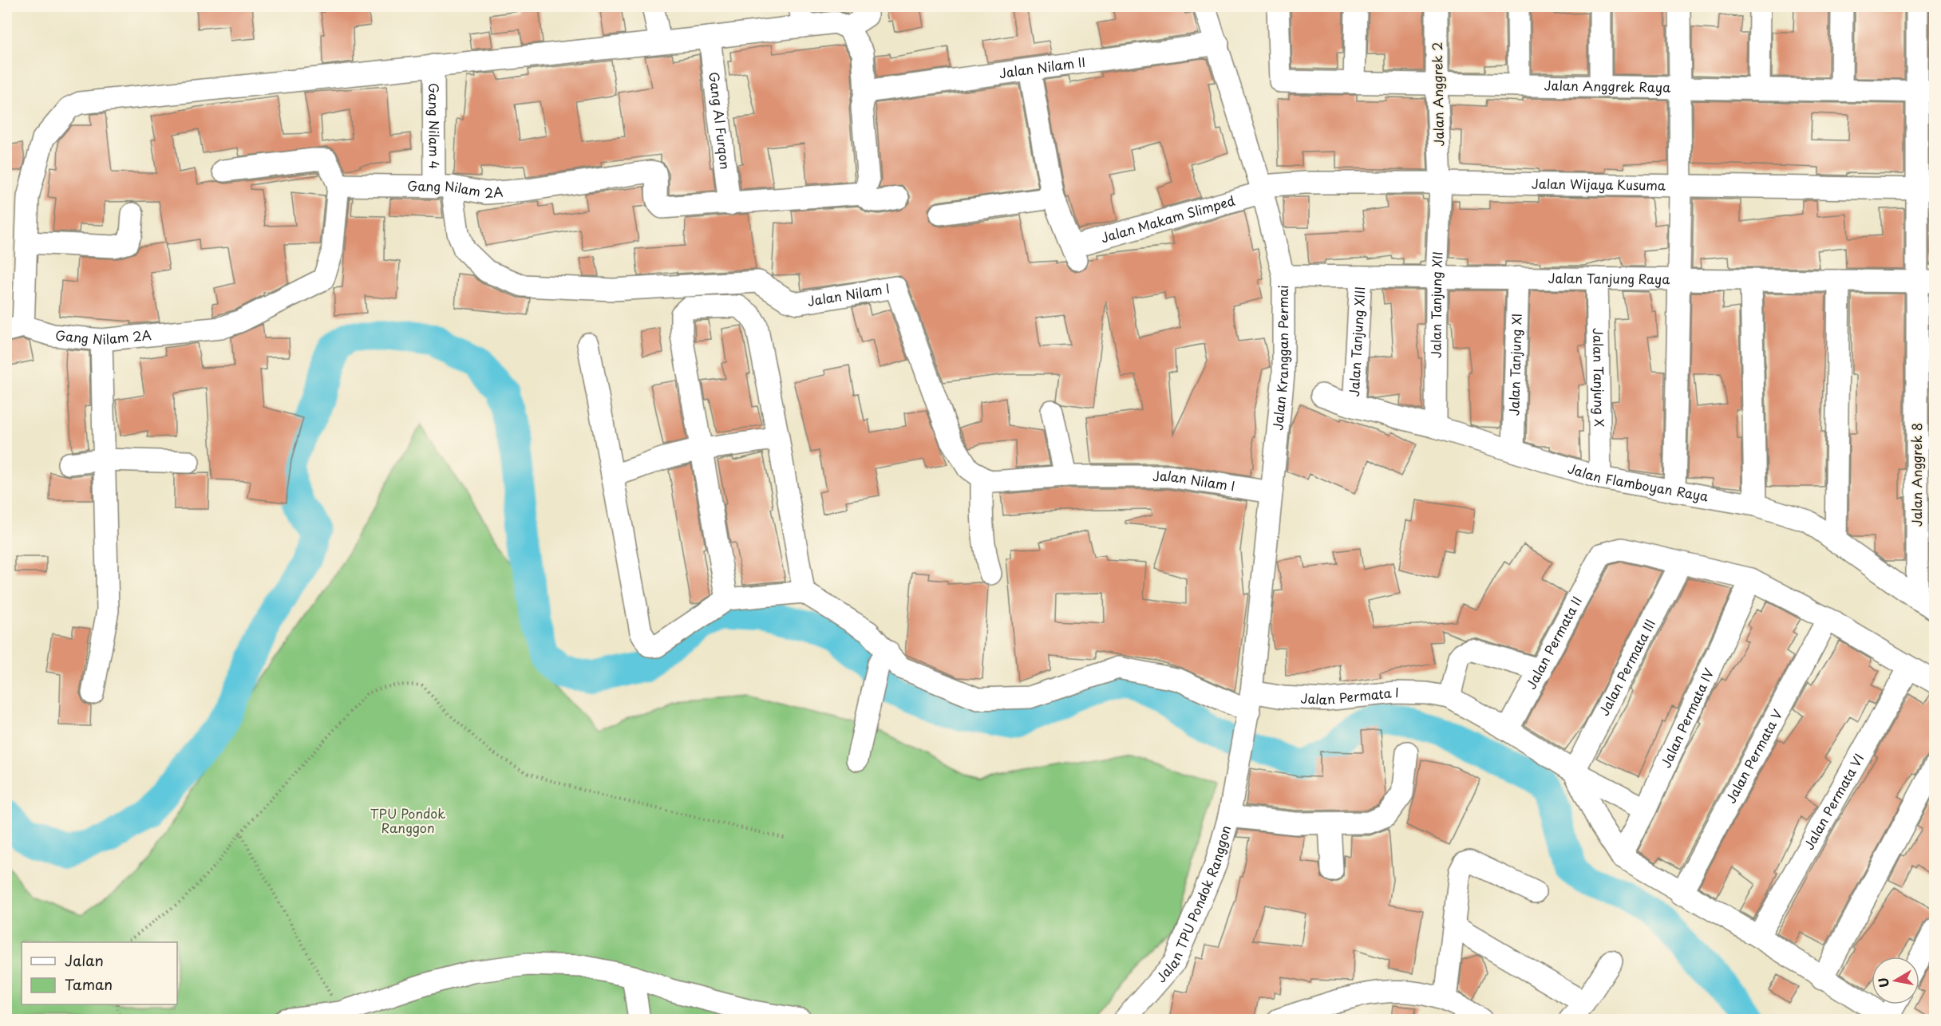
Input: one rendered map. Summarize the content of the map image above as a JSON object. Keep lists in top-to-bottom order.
{
  "streets": {
    "street": [
      "Jalan Nilam II",
      "Jalan Anggrek Raya",
      "Jalan Anggrek 2",
      "Gang Al Furqon",
      "Gang Nilam 4",
      "Jalan Wijaya Kusuma",
      "Gang Nilam 2A",
      "Jalan Makam Slimped",
      "Jalan Tanjung Raya",
      "Jalan Nilam I",
      "Jalan Tanjung XII",
      "Jalan Tanjung XIII",
      "Jalan Kranggan Permai",
      "Jalan Tanjung XI",
      "Jalan Tanjung X",
      "Jalan Anggrek 8",
      "Jalan Flamboyan Raya",
      "Jalan Permata II",
      "Jalan Permata III",
      "Jalan Permata I",
      "Jalan Permata IV",
      "Jalan Permata V",
      "Jalan Permata VI",
      "Jalan TPU Pondok Ranggon"
    ]
  },
  "crossings": [
    ["Jalan Nilam II", "Jalan Kranggan Permai"],
    ["Jalan Anggrek Raya", "Jalan Anggrek 2"],
    ["Jalan Anggrek Raya", "Jalan Anggrek 8"],
    ["Jalan Anggrek 2", "Jalan Wijaya Kusuma"],
    ["Jalan Anggrek 2", "Jalan Tanjung XII"],
    ["Gang Al Furqon", "Gang Nilam 2A"],
    ["Gang Nilam 4", "Gang Nilam 2A"],
    ["Gang Nilam 4", "Jalan Nilam I"],
    ["Jalan Wijaya Kusuma", "Jalan Makam Slimped"],
    ["Jalan Wijaya Kusuma", "Jalan Tanjung XII"],
    ["Jalan Wijaya Kusuma", "Jalan Kranggan Permai"],
    ["Jalan Wijaya Kusuma", "Jalan Anggrek 8"],
    ["Gang Nilam 2A", "Jalan Nilam I"],
    ["Jalan Makam Slimped", "Jalan Kranggan Permai"],
    ["Jalan Tanjung Raya", "Jalan Tanjung XII"],
    ["Jalan Tanjung Raya", "Jalan Tanjung XIII"],
    ["Jalan Tanjung Raya", "Jalan Kranggan Permai"],
    ["Jalan Tanjung Raya", "Jalan Tanjung XI"],
    ["Jalan Tanjung Raya", "Jalan Tanjung X"],
    ["Jalan Tanjung Raya", "Jalan Anggrek 8"],
    ["Jalan Nilam I", "Jalan Kranggan Permai"],
    ["Jalan Tanjung XII", "Jalan Flamboyan Raya"],
    ["Jalan Tanjung XIII", "Jalan Flamboyan Raya"],
    ["Jalan Kranggan Permai", "Jalan Permata I"],
    ["Jalan Kranggan Permai", "Jalan TPU Pondok Ranggon"],
    ["Jalan Tanjung XI", "Jalan Flamboyan Raya"],
    ["Jalan Tanjung X", "Jalan Flamboyan Raya"],
    ["Jalan Anggrek 8", "Jalan Flamboyan Raya"],
    ["Jalan Permata II", "Jalan Permata III"],
    ["Jalan Permata II", "Jalan Permata I"],
    ["Jalan Permata III", "Jalan Permata I"],
    ["Jalan Permata I", "Jalan Permata IV"],
    ["Jalan Permata I", "Jalan TPU Pondok Ranggon"]
  ],
  "parks": ["TPU Pondok Ranggon"],
  "legend": ["Jalan", "Taman"],
  "north": "left"
}
